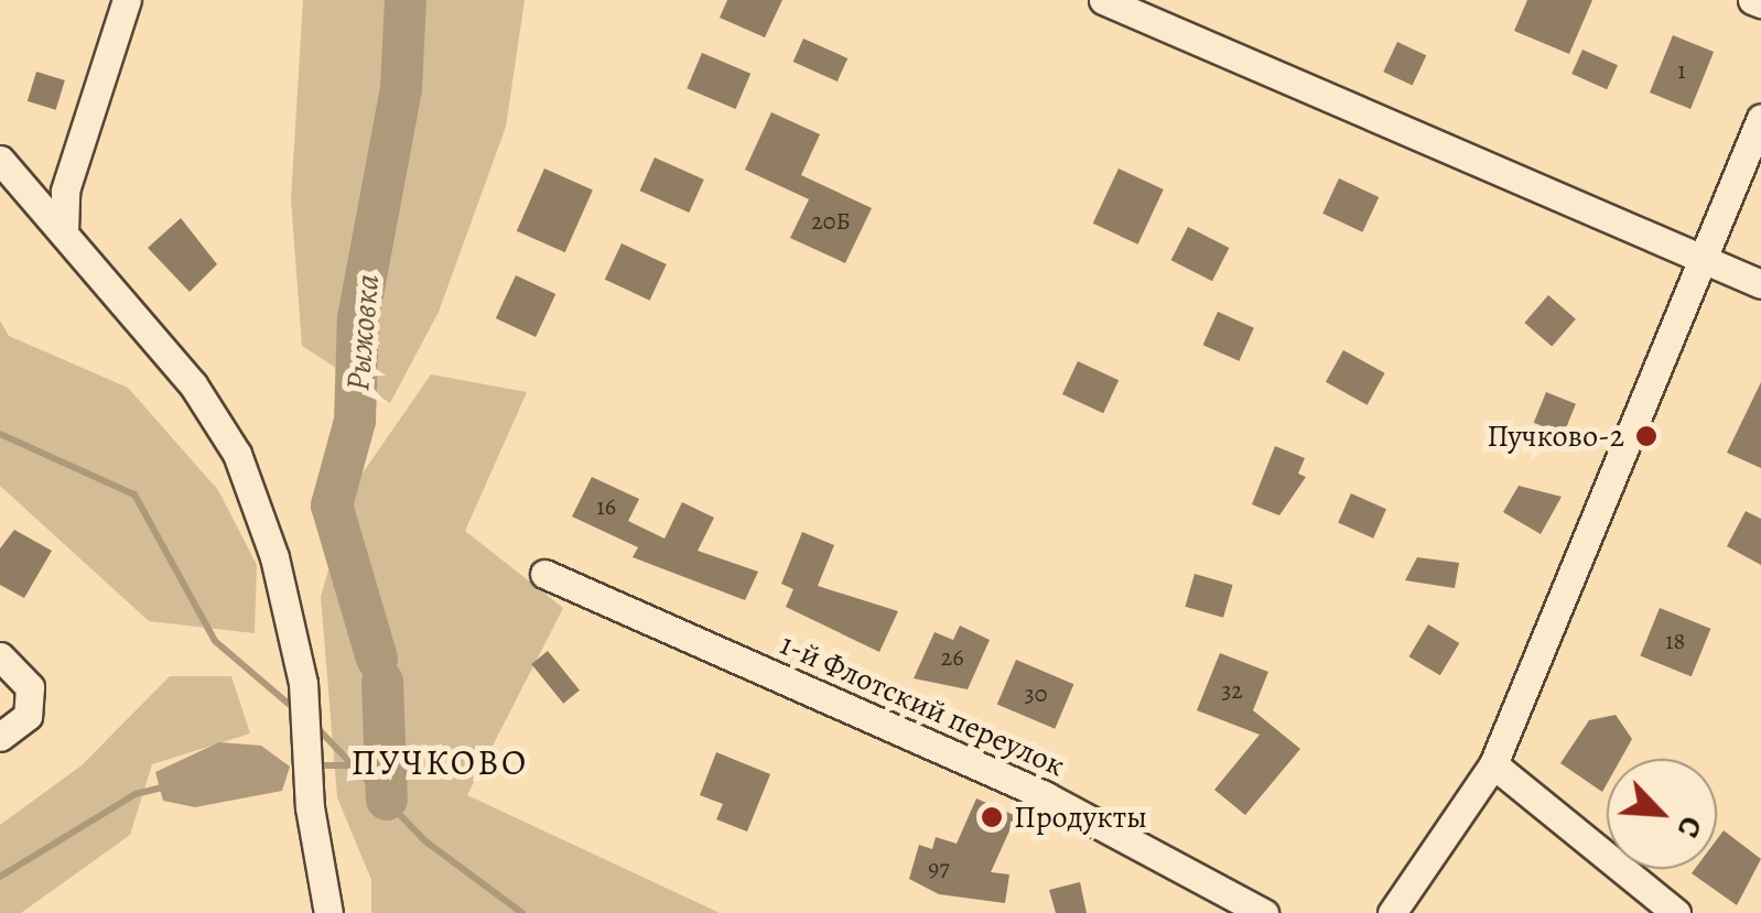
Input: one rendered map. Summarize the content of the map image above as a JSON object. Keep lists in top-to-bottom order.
{
  "streets": {
    "street": ["1-й Флотский переулок"]
  },
  "districts": ["ПУЧКОВО"],
  "water": ["Рыжовка"],
  "places": ["Пучково-2", "Продукты"],
  "house_numbers": [
    "1",
    "20Б",
    "16",
    "18",
    "26",
    "32",
    "30",
    "97"
  ],
  "north": "bottom right"
}
